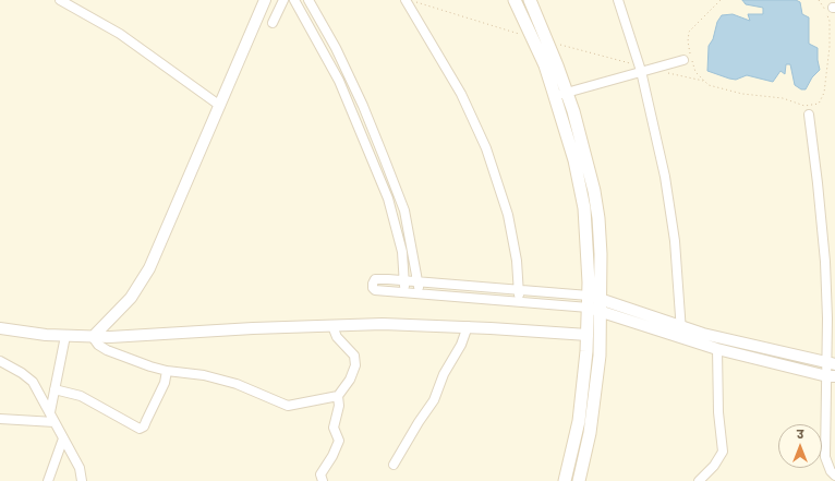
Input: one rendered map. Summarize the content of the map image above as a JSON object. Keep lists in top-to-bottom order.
{
  "north": "top"
}
